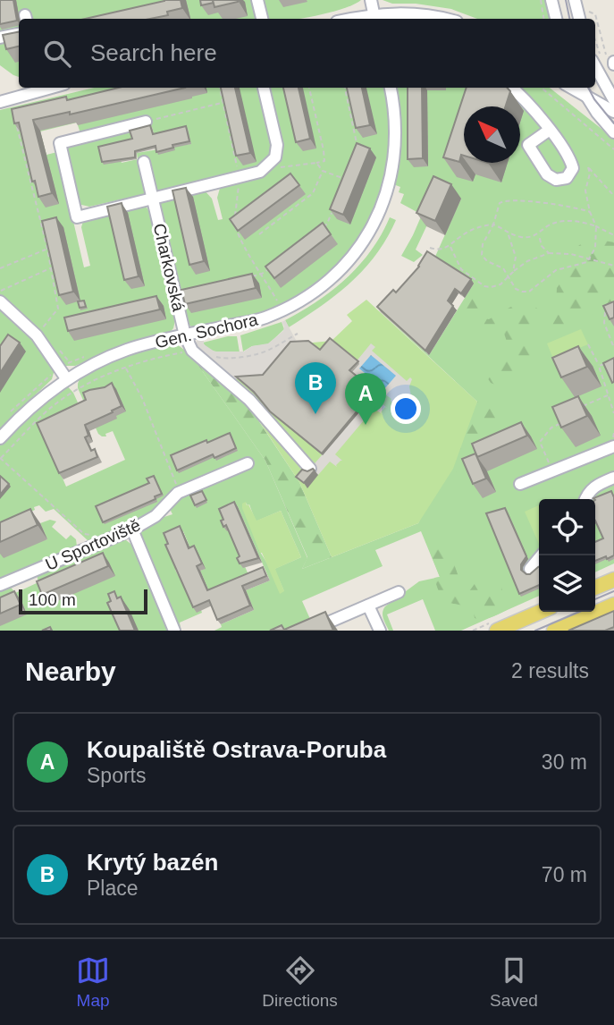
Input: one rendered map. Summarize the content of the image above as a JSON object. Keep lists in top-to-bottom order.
{
  "streets": {
    "street": ["Charkovská", "Gen. Sochora", "U Sportoviště"]
  },
  "crossings": [
    ["Charkovská", "Gen. Sochora"]
  ],
  "scale_bar": "100 m",
  "north": "top left",
  "page": {
    "search": "Search here",
    "pins": ["B", "A"],
    "scale": "100 m",
    "heading": ["Nearby", "2 results"],
    "list": [
      {
        "mark": "A",
        "name": "Koupaliště Ostrava-Poruba",
        "note": "Sports",
        "value": "30 m"
      },
      {
        "mark": "B",
        "name": "Krytý bazén",
        "note": "Place",
        "value": "70 m"
      }
    ],
    "nav": ["Map", "Directions", "Saved"]
  }
}
